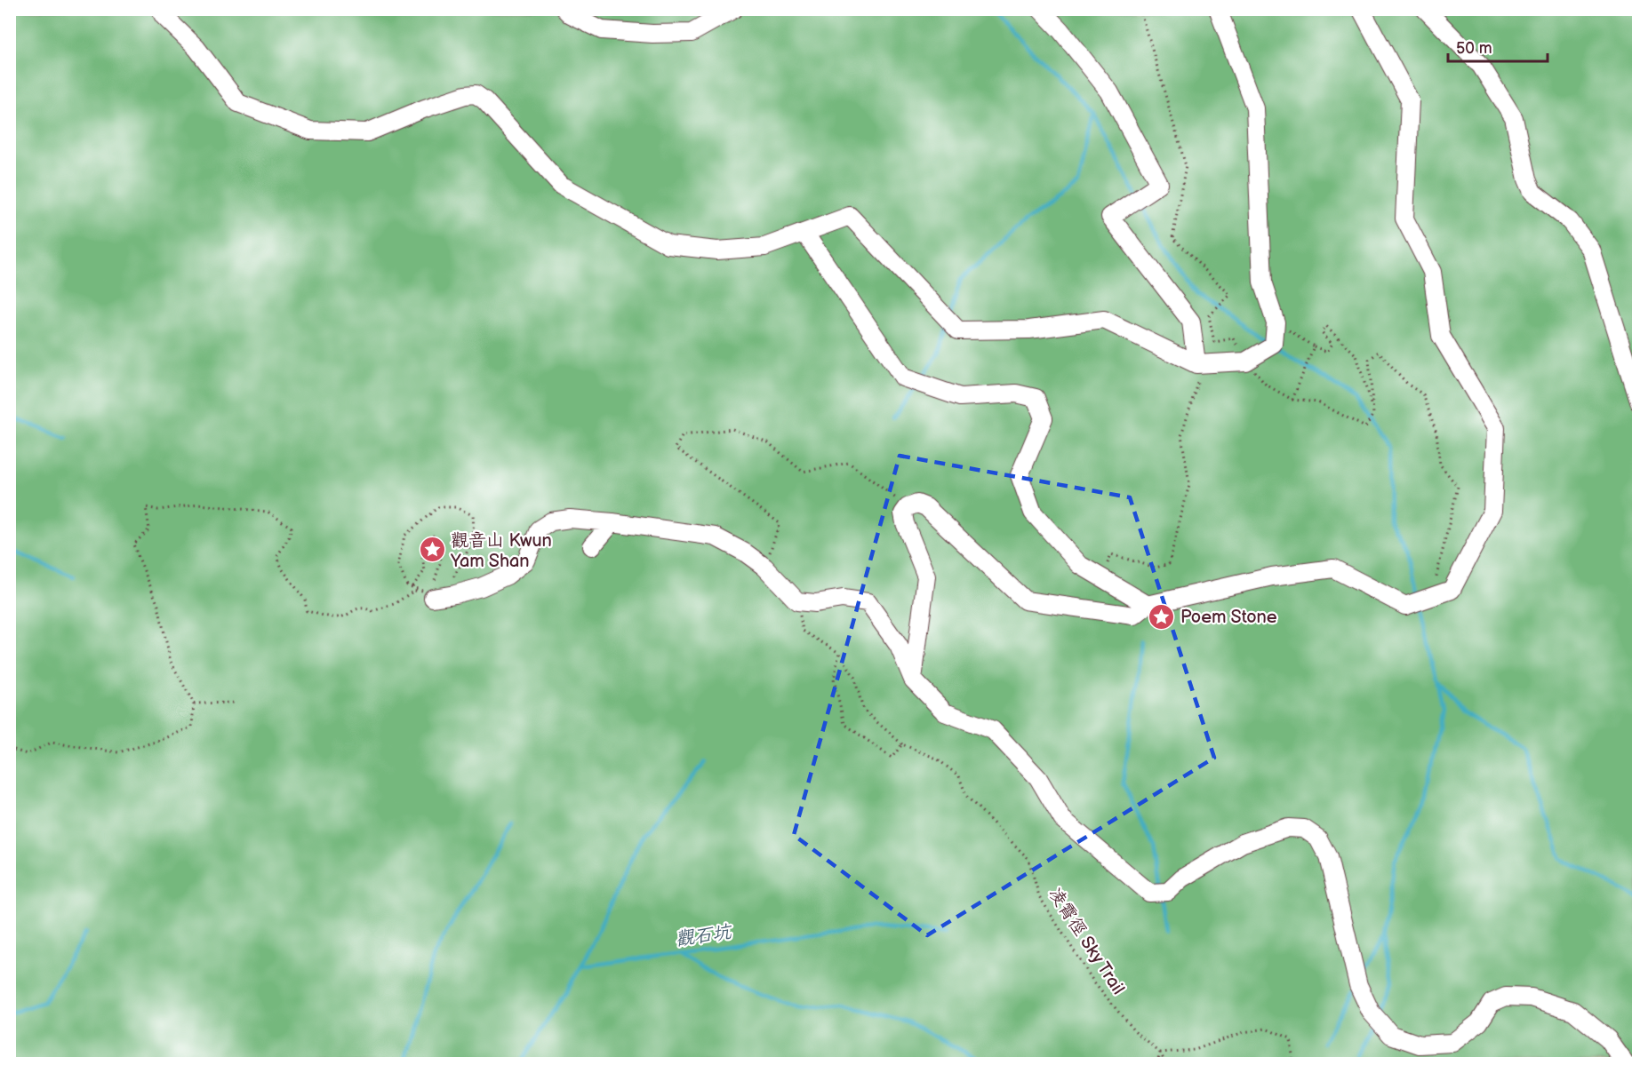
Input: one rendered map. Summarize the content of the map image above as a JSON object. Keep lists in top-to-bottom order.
{
  "streets": {
    "path": ["凌霄徑 Sky Trail"]
  },
  "water": ["觀石坑"],
  "places": {
    "place": ["觀音山 Kwun Yam Shan", "Poem Stone"]
  },
  "scale_bar": "50 m"
}
